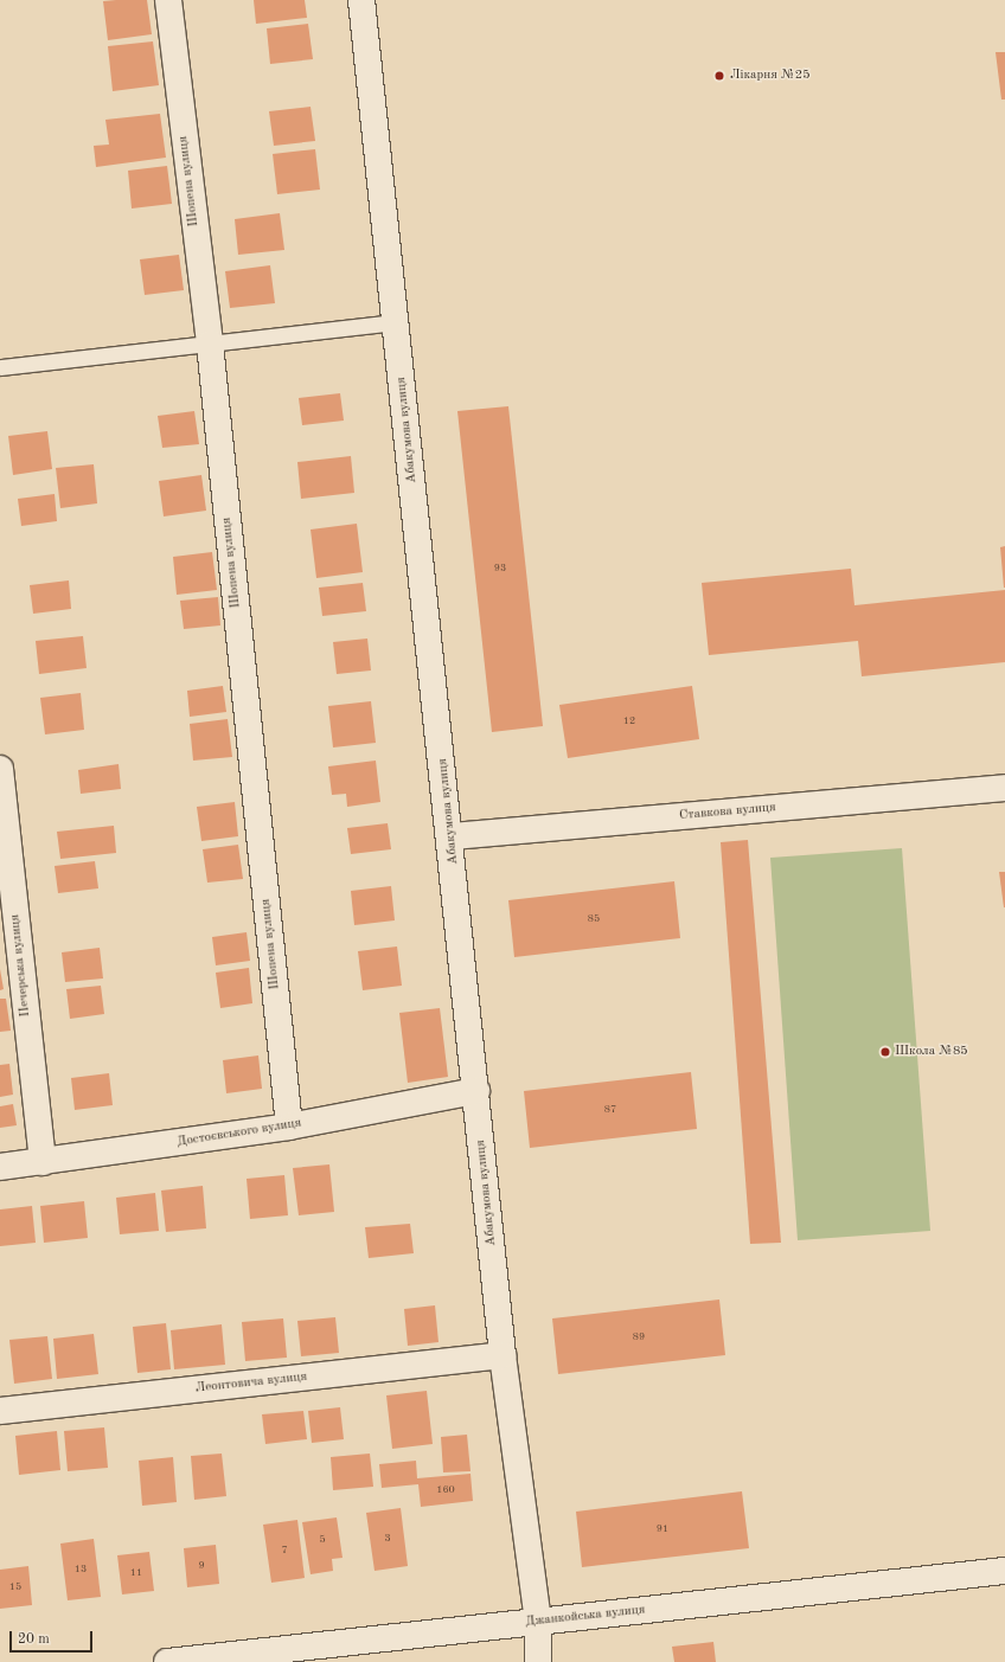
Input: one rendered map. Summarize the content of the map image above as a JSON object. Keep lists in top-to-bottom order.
{
  "streets": {
    "street": [
      "Шопена вулиця",
      "Абакумова вулиця",
      "Ставкова вулиця",
      "Печерська вулиця",
      "Достоєвського вулиця",
      "Леонтовича вулиця",
      "Джанкойська вулиця"
    ]
  },
  "crossings": [
    ["Шопена вулиця", "Достоєвського вулиця"],
    ["Абакумова вулиця", "Ставкова вулиця"],
    ["Абакумова вулиця", "Достоєвського вулиця"],
    ["Абакумова вулиця", "Леонтовича вулиця"],
    ["Абакумова вулиця", "Джанкойська вулиця"],
    ["Печерська вулиця", "Достоєвського вулиця"]
  ],
  "places": ["Лікарня №25", "Школа №85"],
  "house_numbers": [
    "93",
    "12",
    "85",
    "87",
    "89",
    "160",
    "91",
    "3",
    "5",
    "7",
    "9",
    "13",
    "11",
    "15"
  ],
  "scale_bar": "20 m"
}
